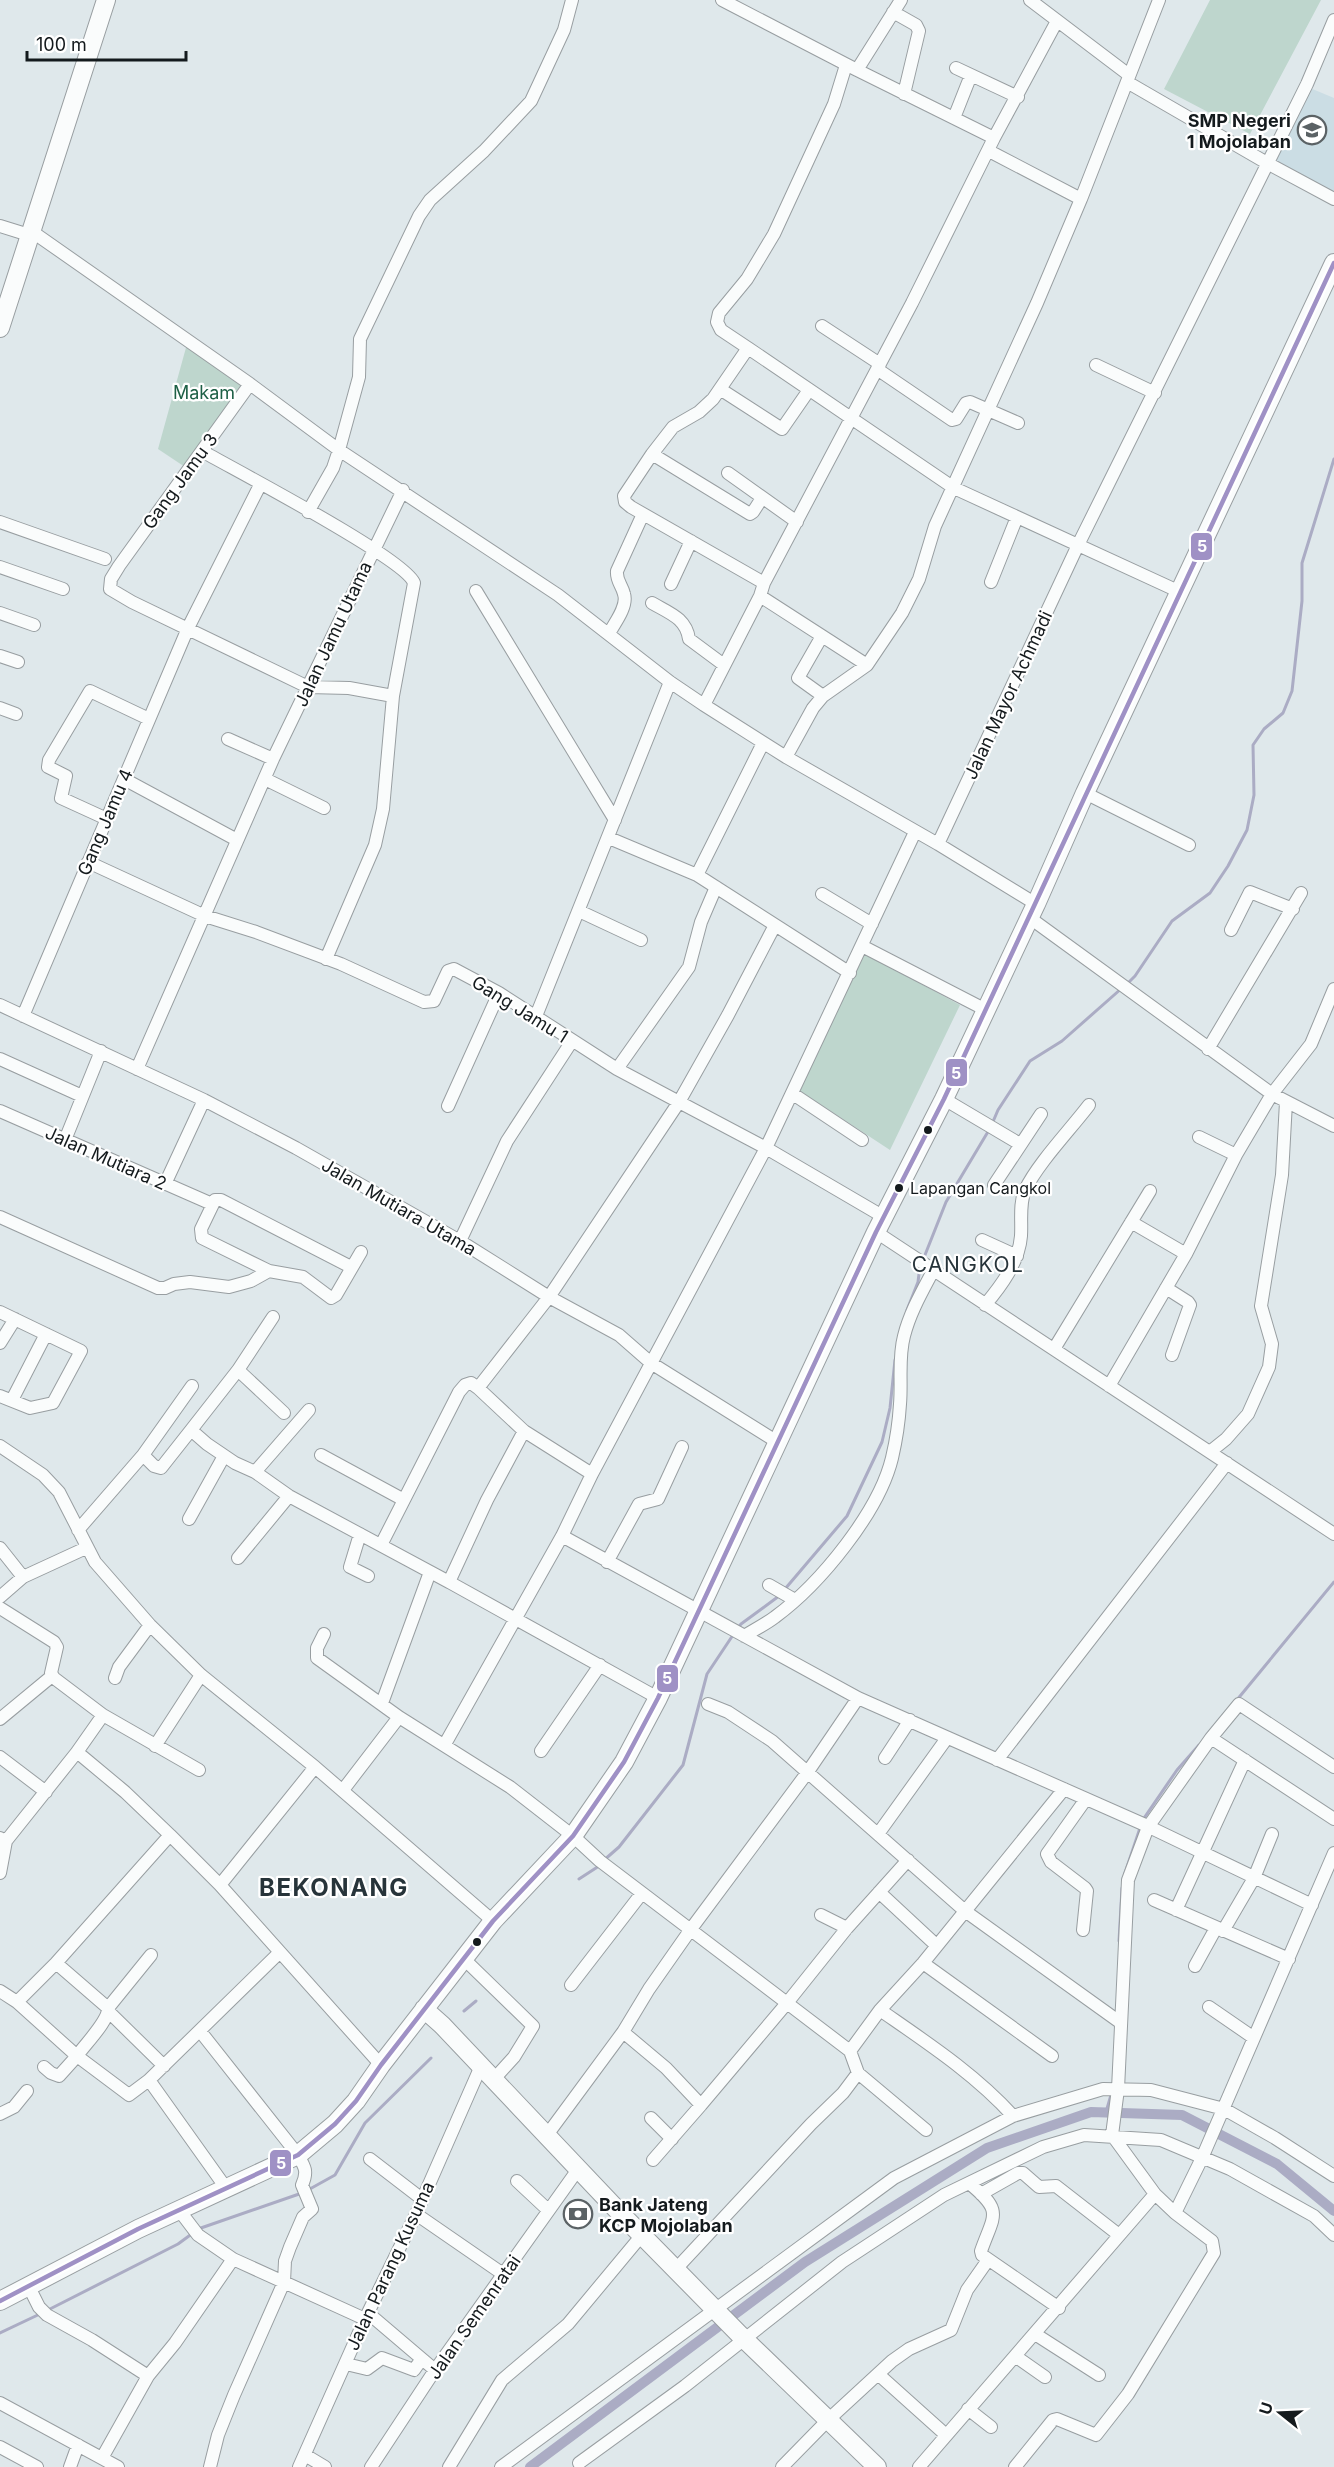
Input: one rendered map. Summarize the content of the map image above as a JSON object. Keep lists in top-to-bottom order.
{
  "streets": {
    "street": [
      "Gang Jamu 3",
      "Jalan Jamu Utama",
      "Jalan Mayor Achmadi",
      "Gang Jamu 4",
      "Gang Jamu 1",
      "Jalan Mutiara 2",
      "Jalan Mutiara Utama",
      "Jalan Parang Kusuma",
      "Jalan Semenratai"
    ]
  },
  "crossings": [
    ["Gang Jamu 3", "Gang Jamu 4"],
    ["Jalan Jamu Utama", "Gang Jamu 1"],
    ["Jalan Jamu Utama", "Jalan Mutiara Utama"],
    ["Gang Jamu 4", "Gang Jamu 1"],
    ["Gang Jamu 4", "Jalan Mutiara Utama"]
  ],
  "districts": ["CANGKOL", "BEKONANG"],
  "parks": ["Makam"],
  "places": {
    "school or university": ["SMP Negeri 1 Mojolaban"],
    "other": ["Lapangan Cangkol"],
    "bank": ["Bank Jateng KCP Mojolaban"]
  },
  "lines": ["transit line 5"],
  "scale_bar": "100 m",
  "north": "left"
}
